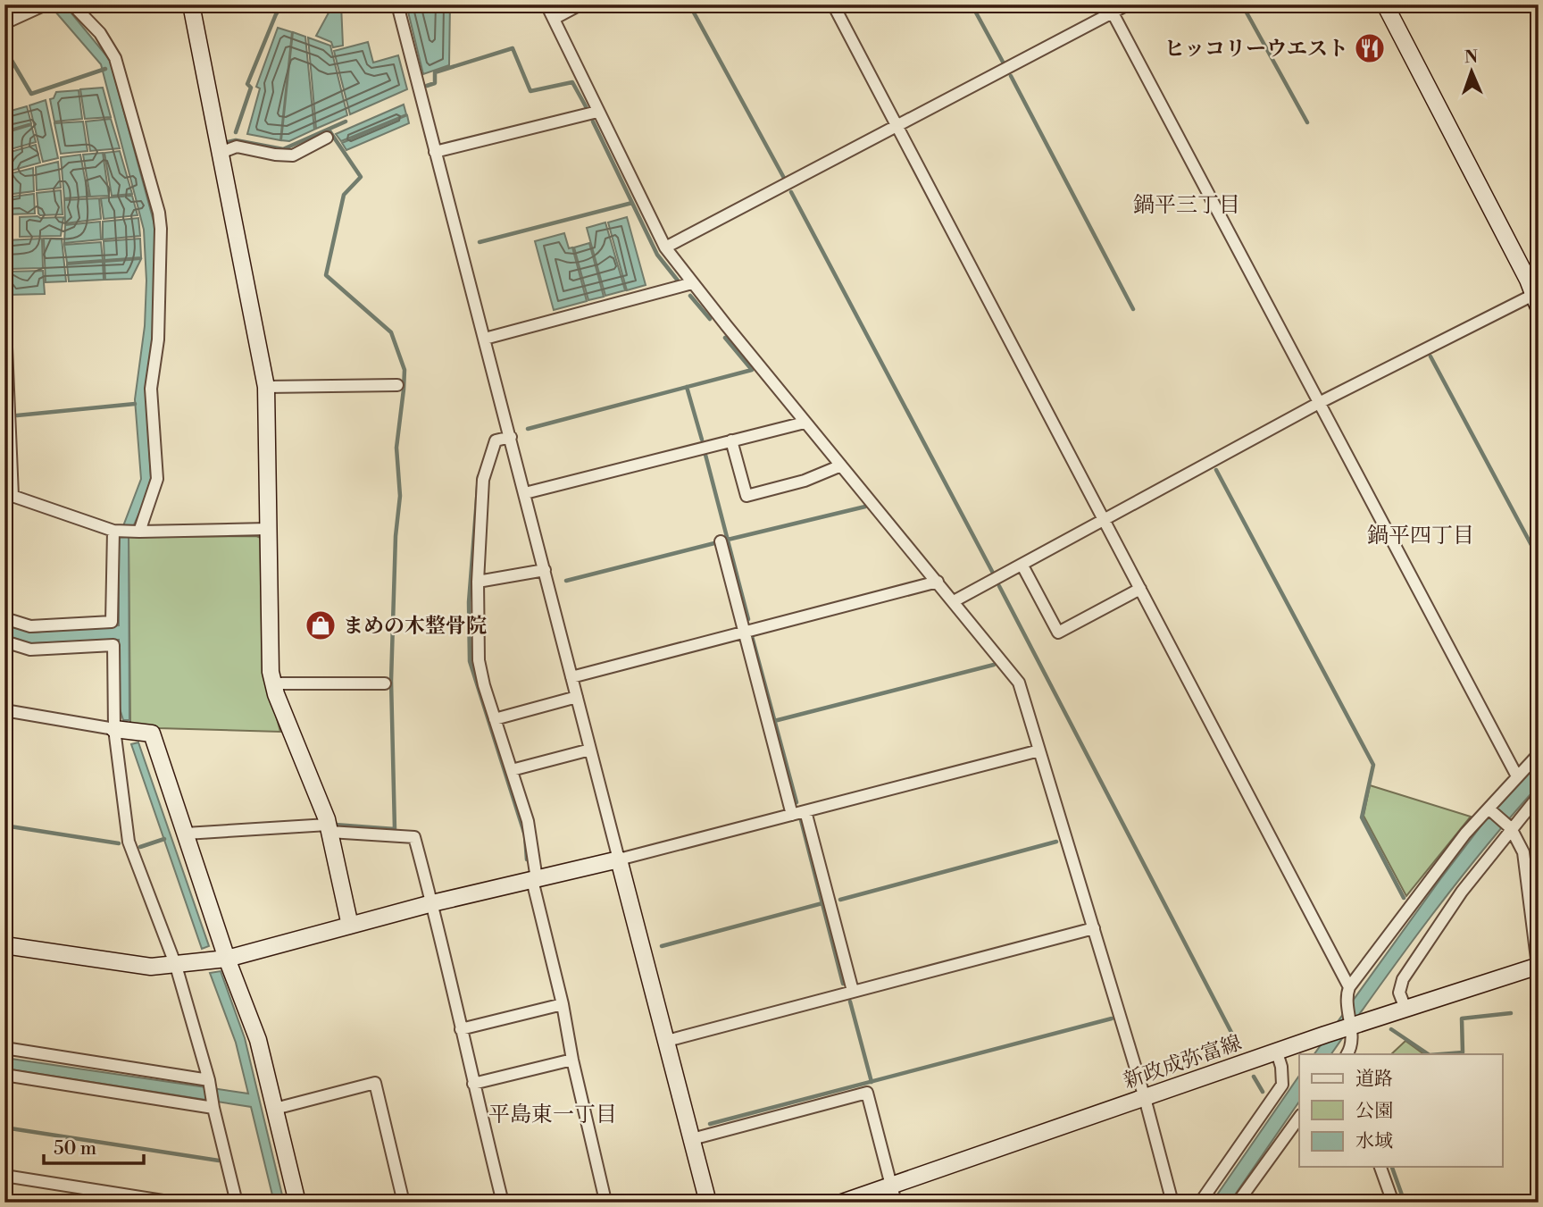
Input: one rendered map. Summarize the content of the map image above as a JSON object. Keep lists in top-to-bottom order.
{
  "streets": {
    "street": ["新政成弥富線"]
  },
  "districts": ["鍋平三丁目", "鍋平四丁目", "平島東一丁目"],
  "places": {
    "restaurant": ["ヒッコリーウエスト"],
    "shop": ["まめの木整骨院"]
  },
  "legend": ["道路", "公園", "水域"],
  "scale_bar": "50 m",
  "north": "top"
}
